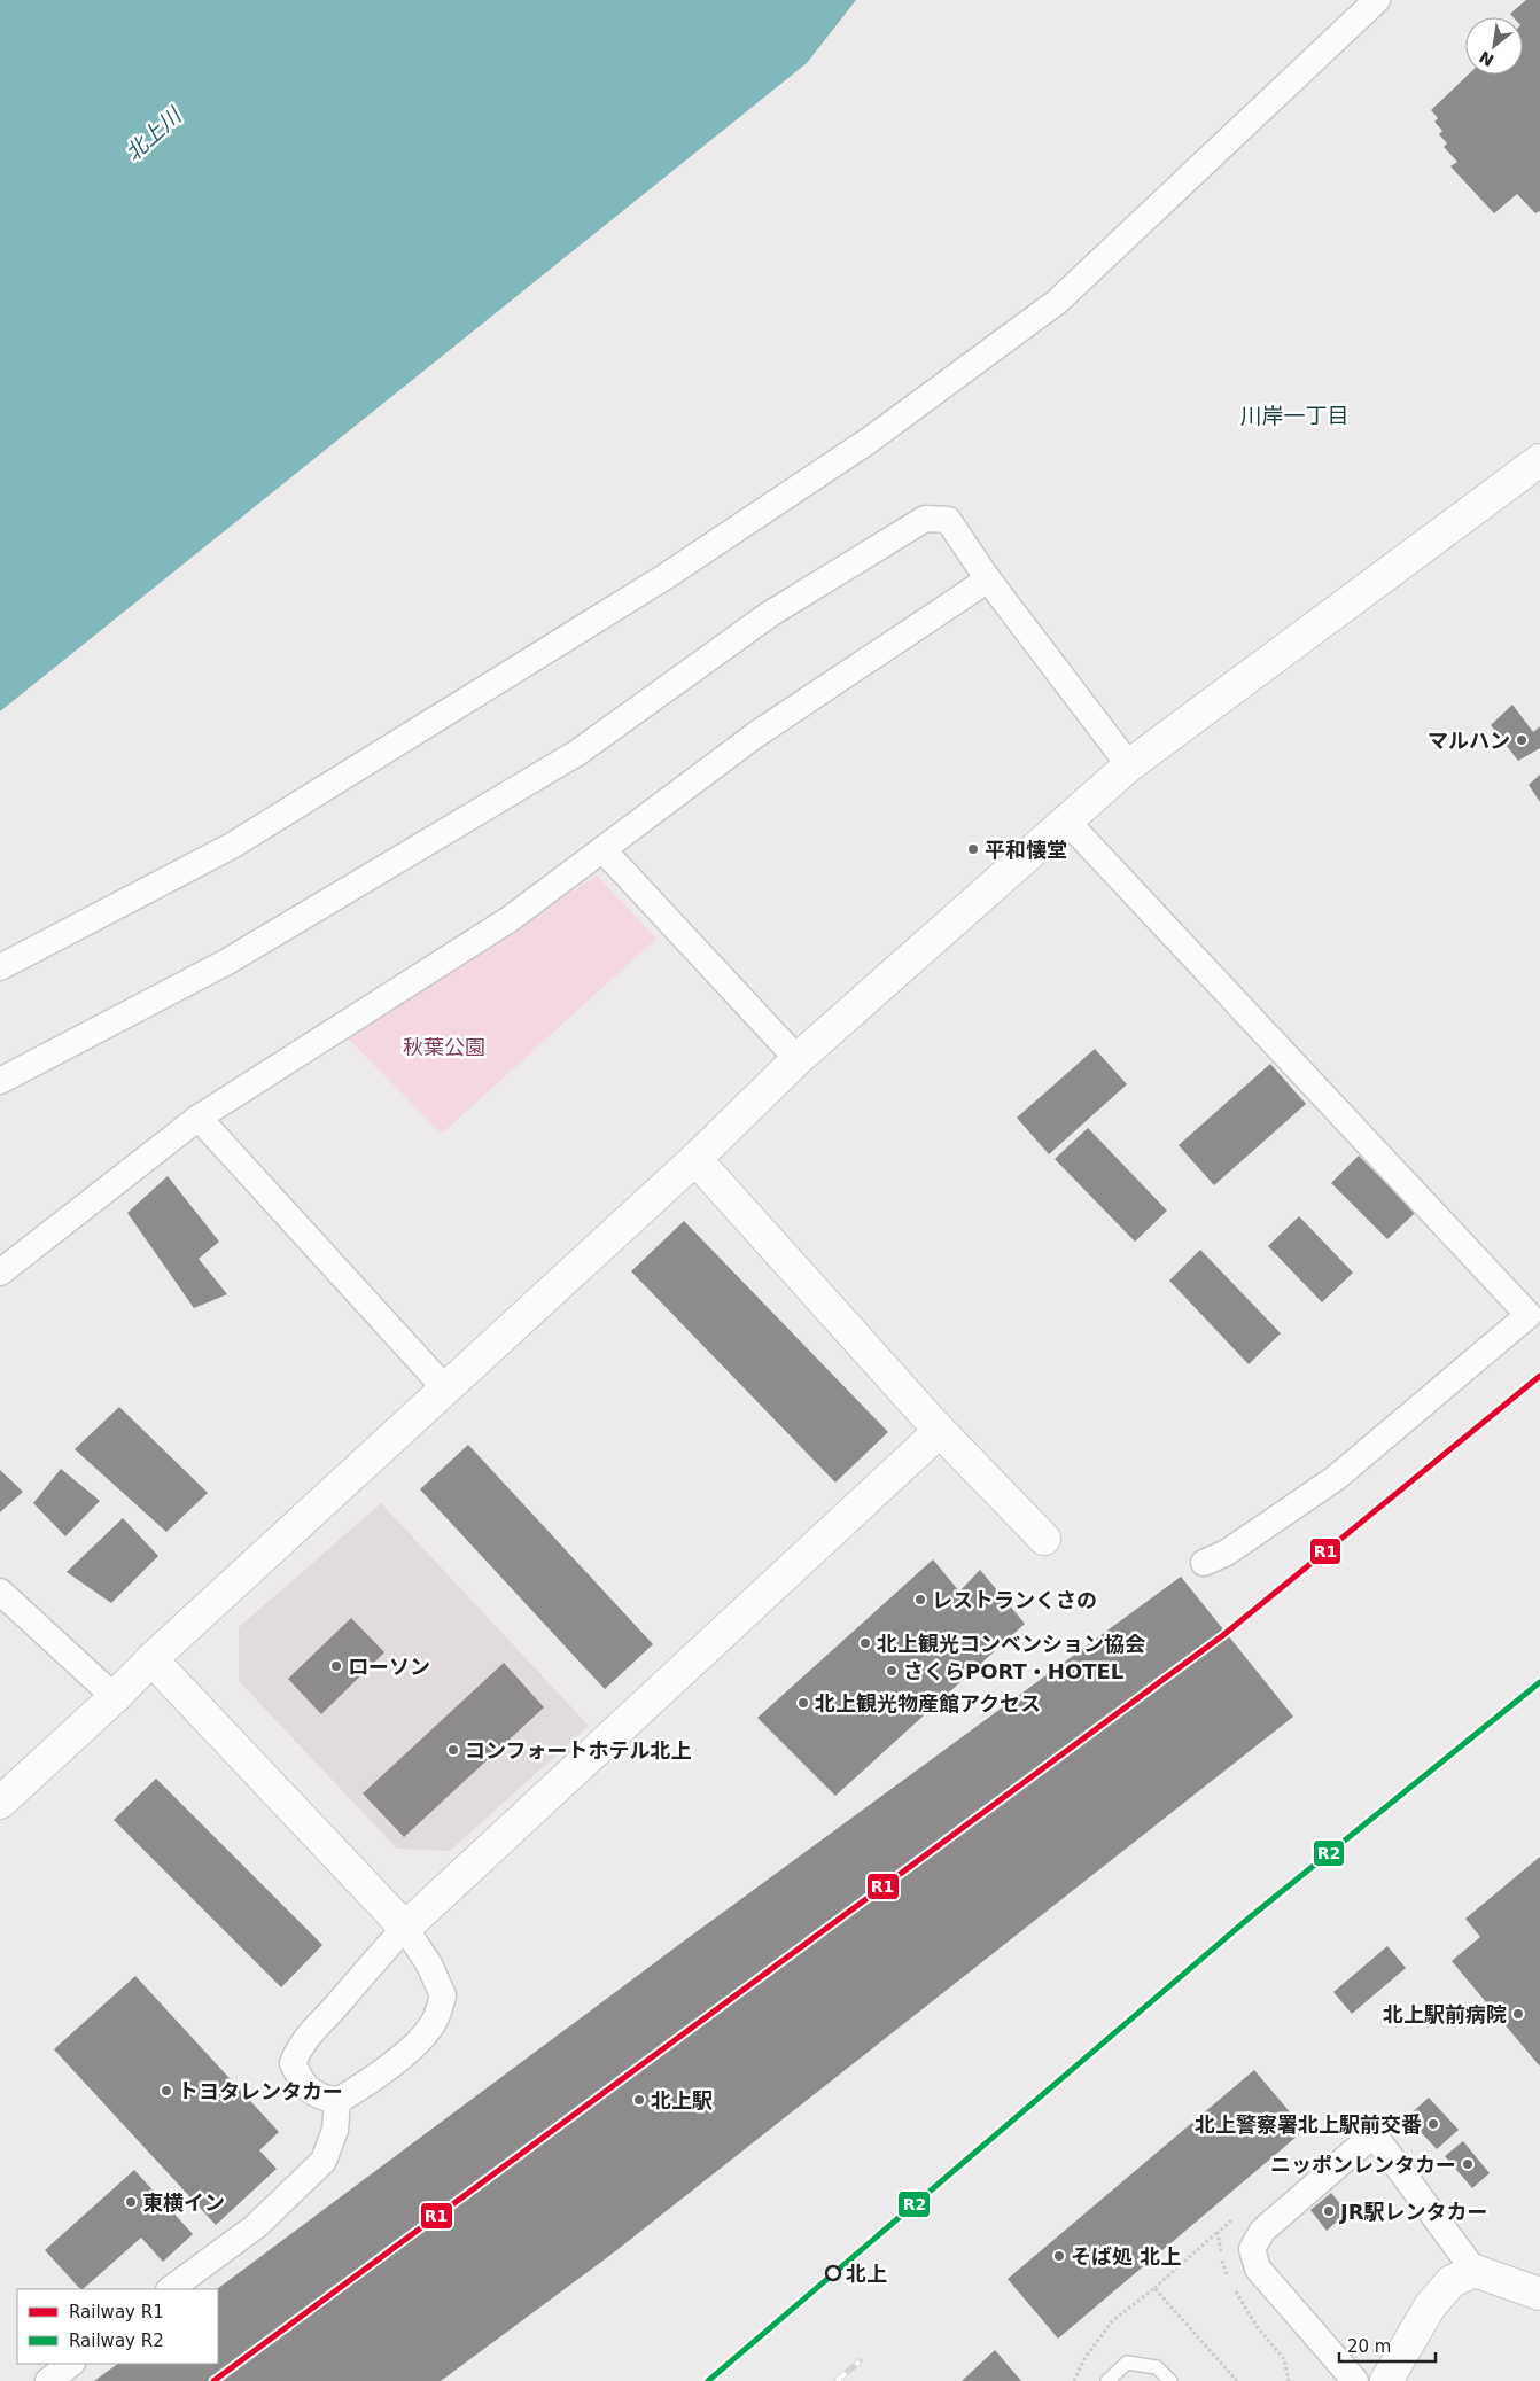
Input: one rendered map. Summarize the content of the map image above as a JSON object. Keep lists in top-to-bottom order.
{
  "districts": ["川岸一丁目"],
  "water": ["北上川"],
  "parks": ["秋葉公園"],
  "places": [
    "マルハン",
    "平和懐堂",
    "レストランくさの",
    "北上観光コンベンション協会",
    "ローソン",
    "さくらPORT・HOTEL",
    "北上観光物産館アクセス",
    "コンフォートホテル北上",
    "北上駅前病院",
    "トヨタレンタカー",
    "北上駅",
    "北上警察署北上駅前交番",
    "ニッポンレンタカー",
    "東横イン",
    "JR駅レンタカー",
    "そば処 北上",
    "北上"
  ],
  "lines": ["rail line R1", "rail line R2"],
  "legend": ["Railway R1", "Railway R2"],
  "scale_bar": "20 m",
  "north": "bottom left"
}
